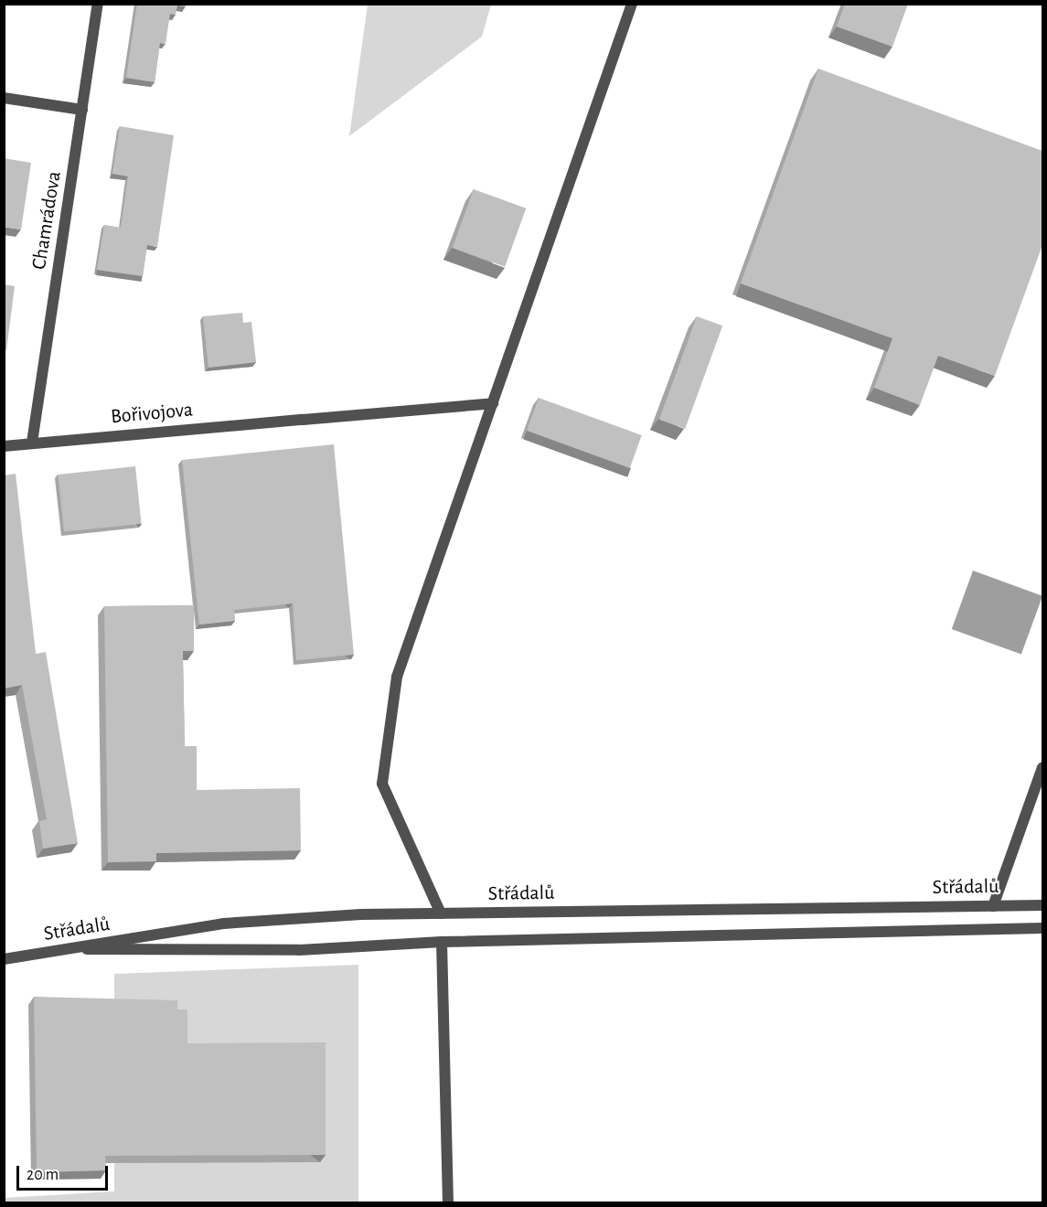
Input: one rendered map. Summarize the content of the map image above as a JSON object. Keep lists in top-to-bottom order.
{
  "streets": {
    "street": ["Chamrádova", "Bořivojova", "Střádalů"]
  },
  "crossings": [
    ["Chamrádova", "Bořivojova"]
  ],
  "scale_bar": "20 m"
}
